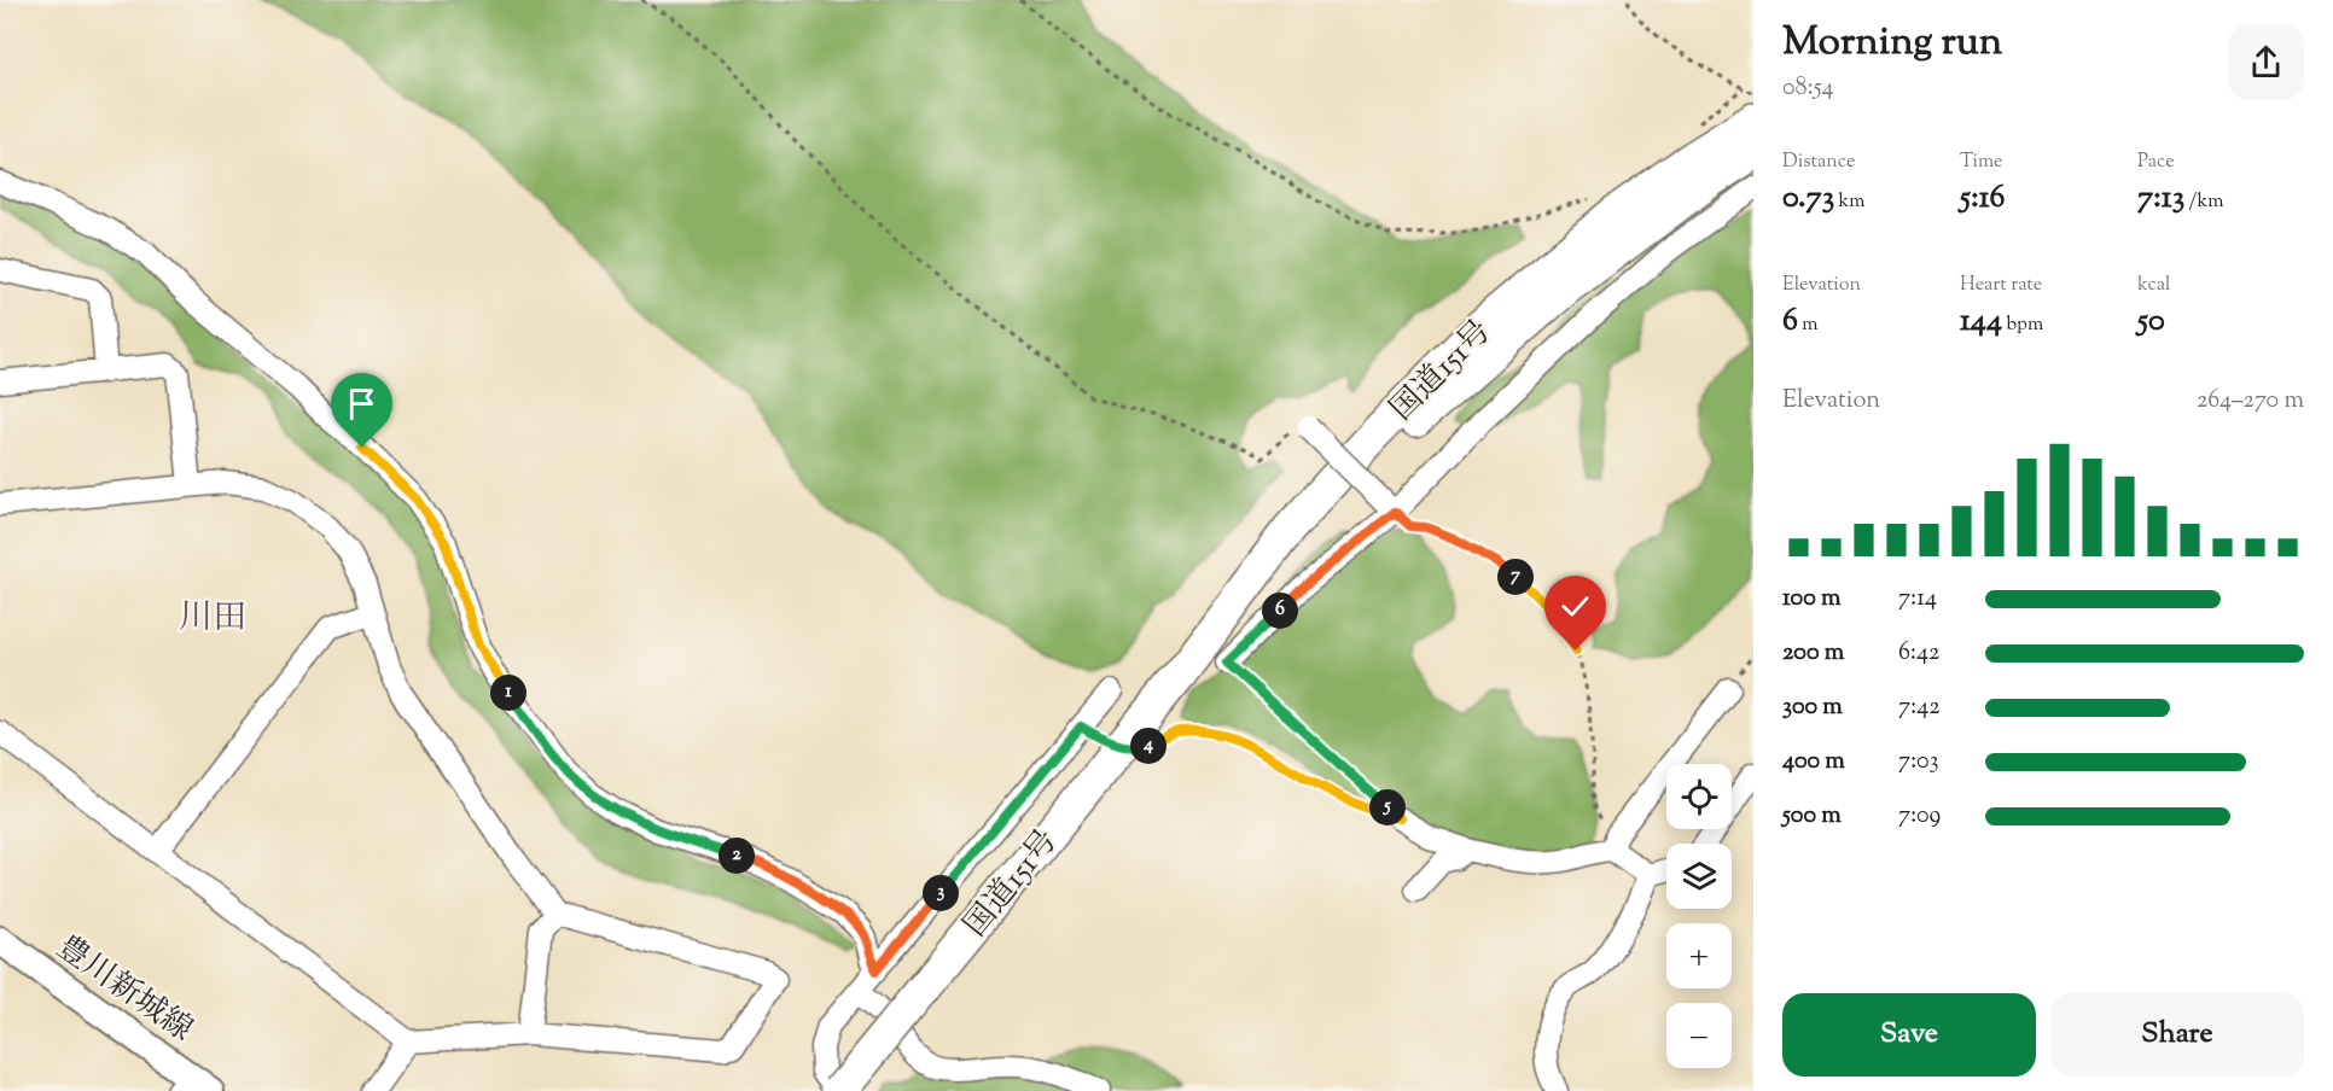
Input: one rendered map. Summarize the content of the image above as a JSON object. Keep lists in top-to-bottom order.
{
  "streets": {
    "highway": ["国道151号"],
    "main road": ["豊川新城線"]
  },
  "districts": ["川田"],
  "page": {
    "heading": ["Morning run", "08:54"],
    "stats": [
      ["Distance", "0.73 km"],
      ["Time", "5:16"],
      ["Pace", "7:13 /km"],
      ["Elevation", "6 m"],
      ["Heart rate", "144 bpm"],
      ["kcal", "50"]
    ],
    "chart": ["Elevation", "264–270 m"],
    "pins": [
      "7",
      "6",
      "1",
      "4",
      "5",
      "2",
      "3"
    ],
    "list": [
      {
        "name": "100 m",
        "note": "7:14"
      },
      {
        "name": "200 m",
        "note": "6:42"
      },
      {
        "name": "300 m",
        "note": "7:42"
      },
      {
        "name": "400 m",
        "note": "7:03"
      },
      {
        "name": "500 m",
        "note": "7:09"
      }
    ],
    "map_buttons": ["+", "−"],
    "buttons": ["Save", "Share"]
  }
}
